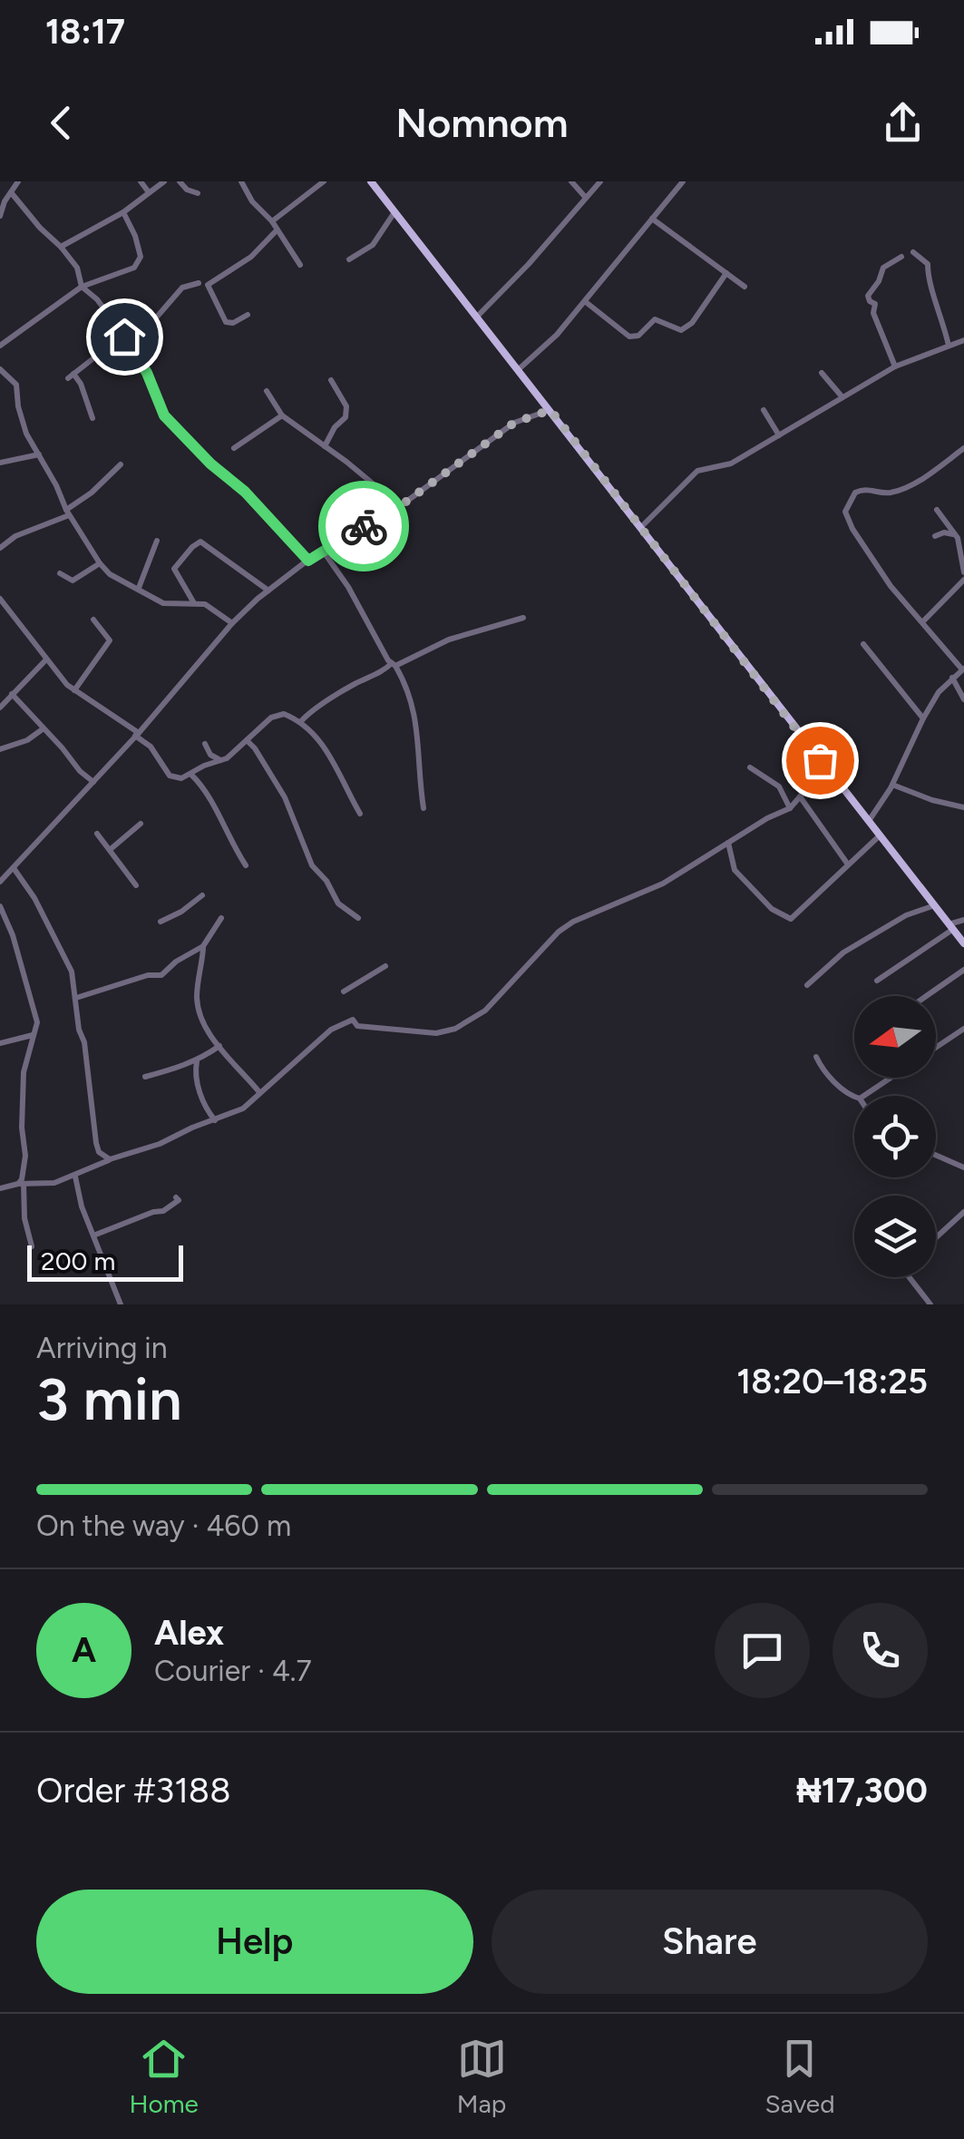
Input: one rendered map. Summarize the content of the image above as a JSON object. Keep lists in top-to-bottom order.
{
  "scale_bar": "200 m",
  "north": "left",
  "page": {
    "status": "18:17",
    "header": "Nomnom",
    "scale": "200 m",
    "heading": ["3 min", "Arriving in", "18:20–18:25"],
    "panel": [
      "Alex",
      "Courier · 4.7",
      "Order #3188",
      "₦17,300"
    ],
    "bar": "On the way · 460 m",
    "round": "A",
    "buttons": ["Help", "Share"],
    "tabs": ["Home", "Map", "Saved"]
  }
}
